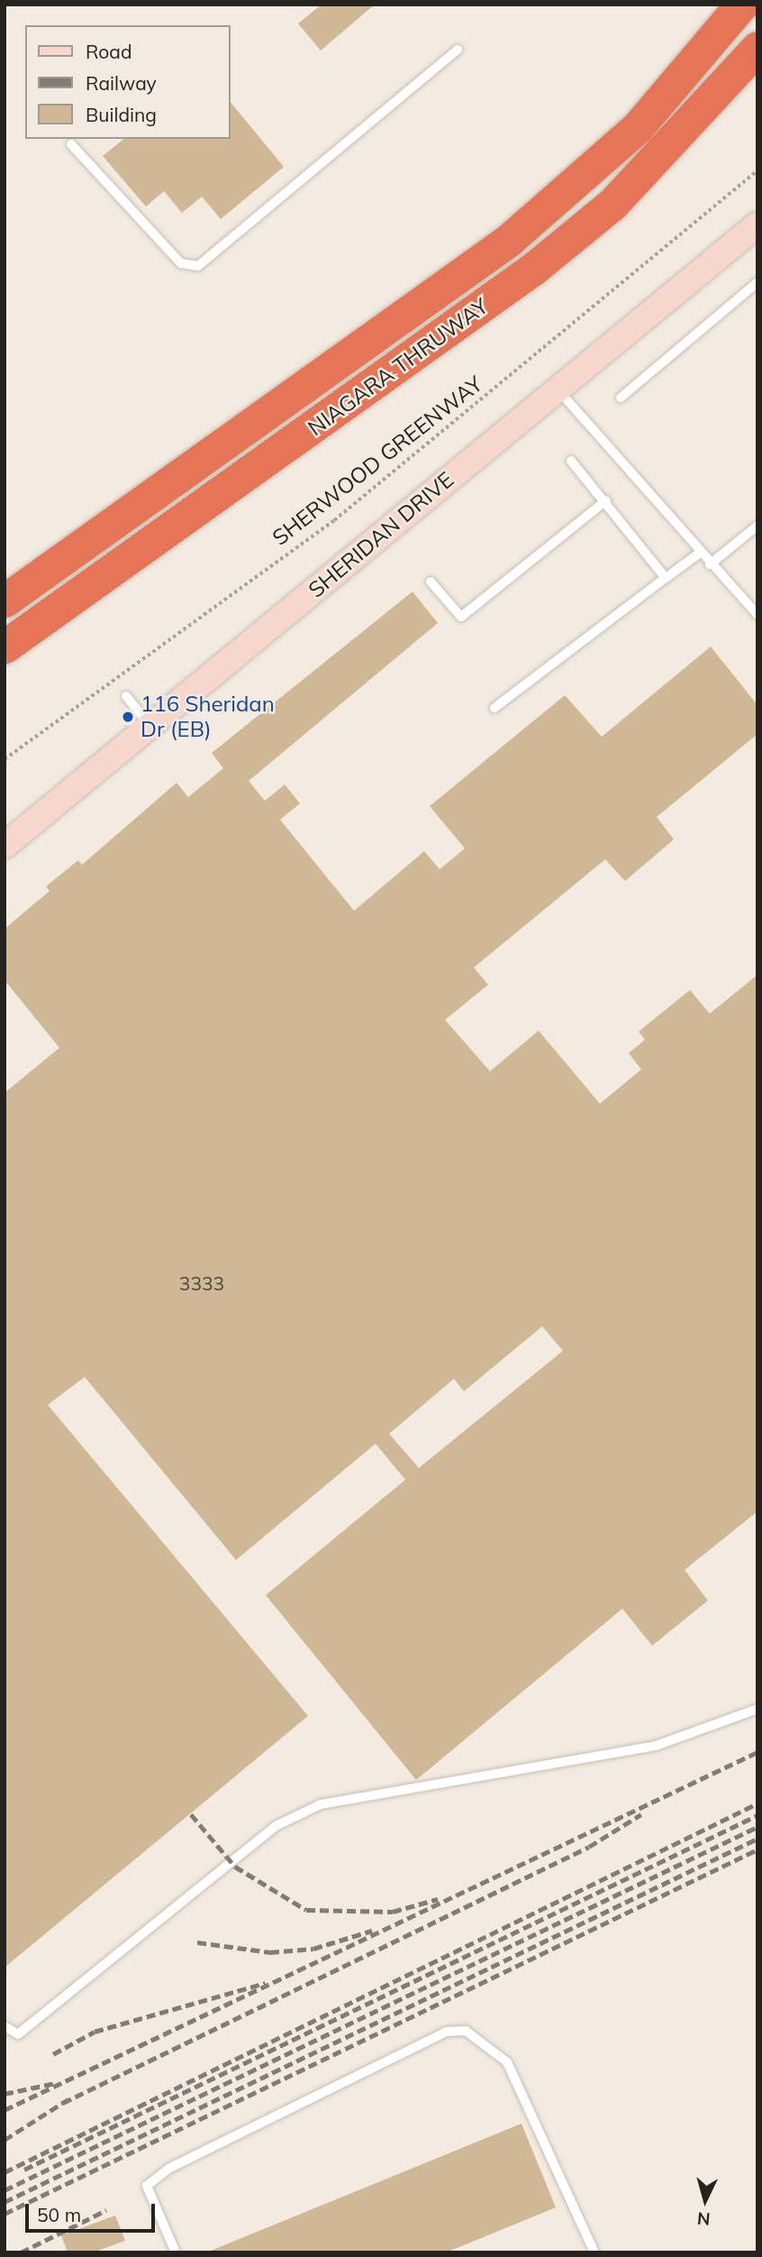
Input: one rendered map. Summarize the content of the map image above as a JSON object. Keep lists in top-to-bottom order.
{
  "streets": {
    "highway": ["NIAGARA THRUWAY"],
    "main road": ["SHERIDAN DRIVE"],
    "path": ["SHERWOOD GREENWAY"]
  },
  "places": ["116 Sheridan Dr (EB)"],
  "house_numbers": ["3333"],
  "legend": ["Road", "Railway", "Building"],
  "scale_bar": "50 m",
  "north": "bottom"
}
